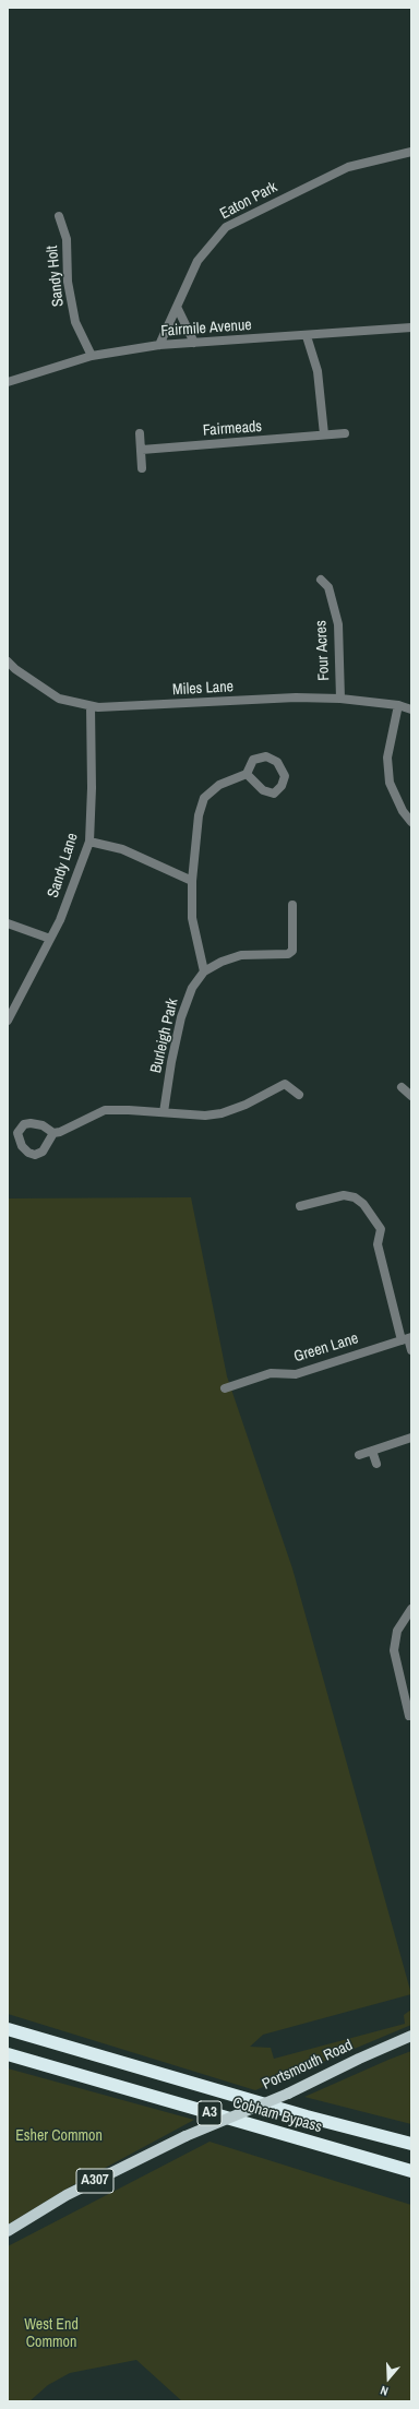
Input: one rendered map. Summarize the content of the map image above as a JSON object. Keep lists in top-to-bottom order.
{
  "streets": {
    "highway": ["A3", "Cobham Bypass"],
    "main road": ["Portsmouth Road", "A307"],
    "street": [
      "Eaton Park",
      "Sandy Holt",
      "Fairmile Avenue",
      "Fairmeads",
      "Four Acres",
      "Miles Lane",
      "Sandy Lane",
      "Burleigh Park",
      "Green Lane"
    ]
  },
  "crossings": [
    ["Eaton Park", "Fairmile Avenue"],
    ["Sandy Holt", "Fairmile Avenue"],
    ["Four Acres", "Miles Lane"],
    ["Miles Lane", "Sandy Lane"]
  ],
  "parks": ["Esher Common", "West End Common"],
  "north": "bottom"
}
